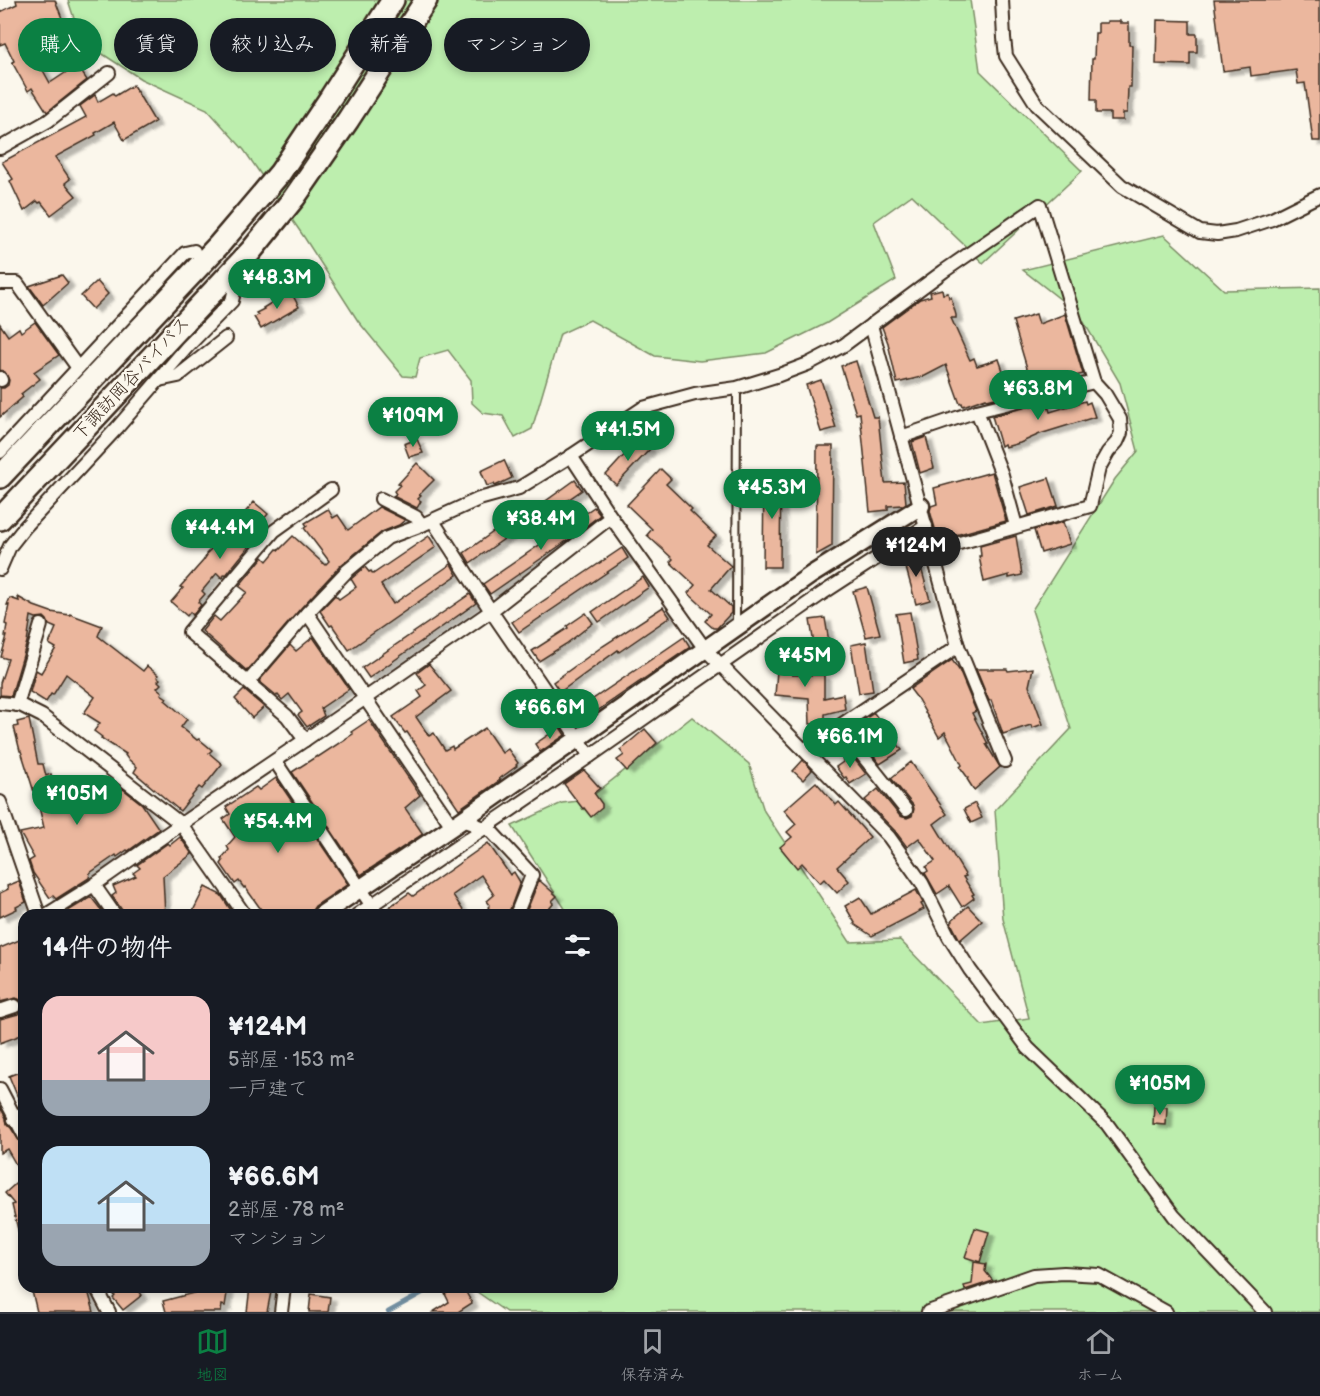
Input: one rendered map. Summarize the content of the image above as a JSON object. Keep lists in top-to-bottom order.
{
  "streets": {
    "highway": ["下諏訪岡谷バイパス"]
  },
  "page": {
    "chip": [
      "購入",
      "賃貸",
      "絞り込み",
      "新着",
      "マンション"
    ],
    "price": [
      "¥48.3M",
      "¥63.8M",
      "¥109M",
      "¥41.5M",
      "¥45.3M",
      "¥38.4M",
      "¥44.4M",
      "¥124M",
      "¥45M",
      "¥66.6M",
      "¥66.1M",
      "¥105M",
      "¥54.4M",
      "¥105M"
    ],
    "heading": "14件の物件",
    "list": [
      {
        "name": "¥124M",
        "note": "5部屋 · 153 m² · 一戸建て"
      },
      {
        "name": "¥66.6M",
        "note": "2部屋 · 78 m² · マンション"
      }
    ],
    "tabs": ["地図", "保存済み", "ホーム"]
  }
}
